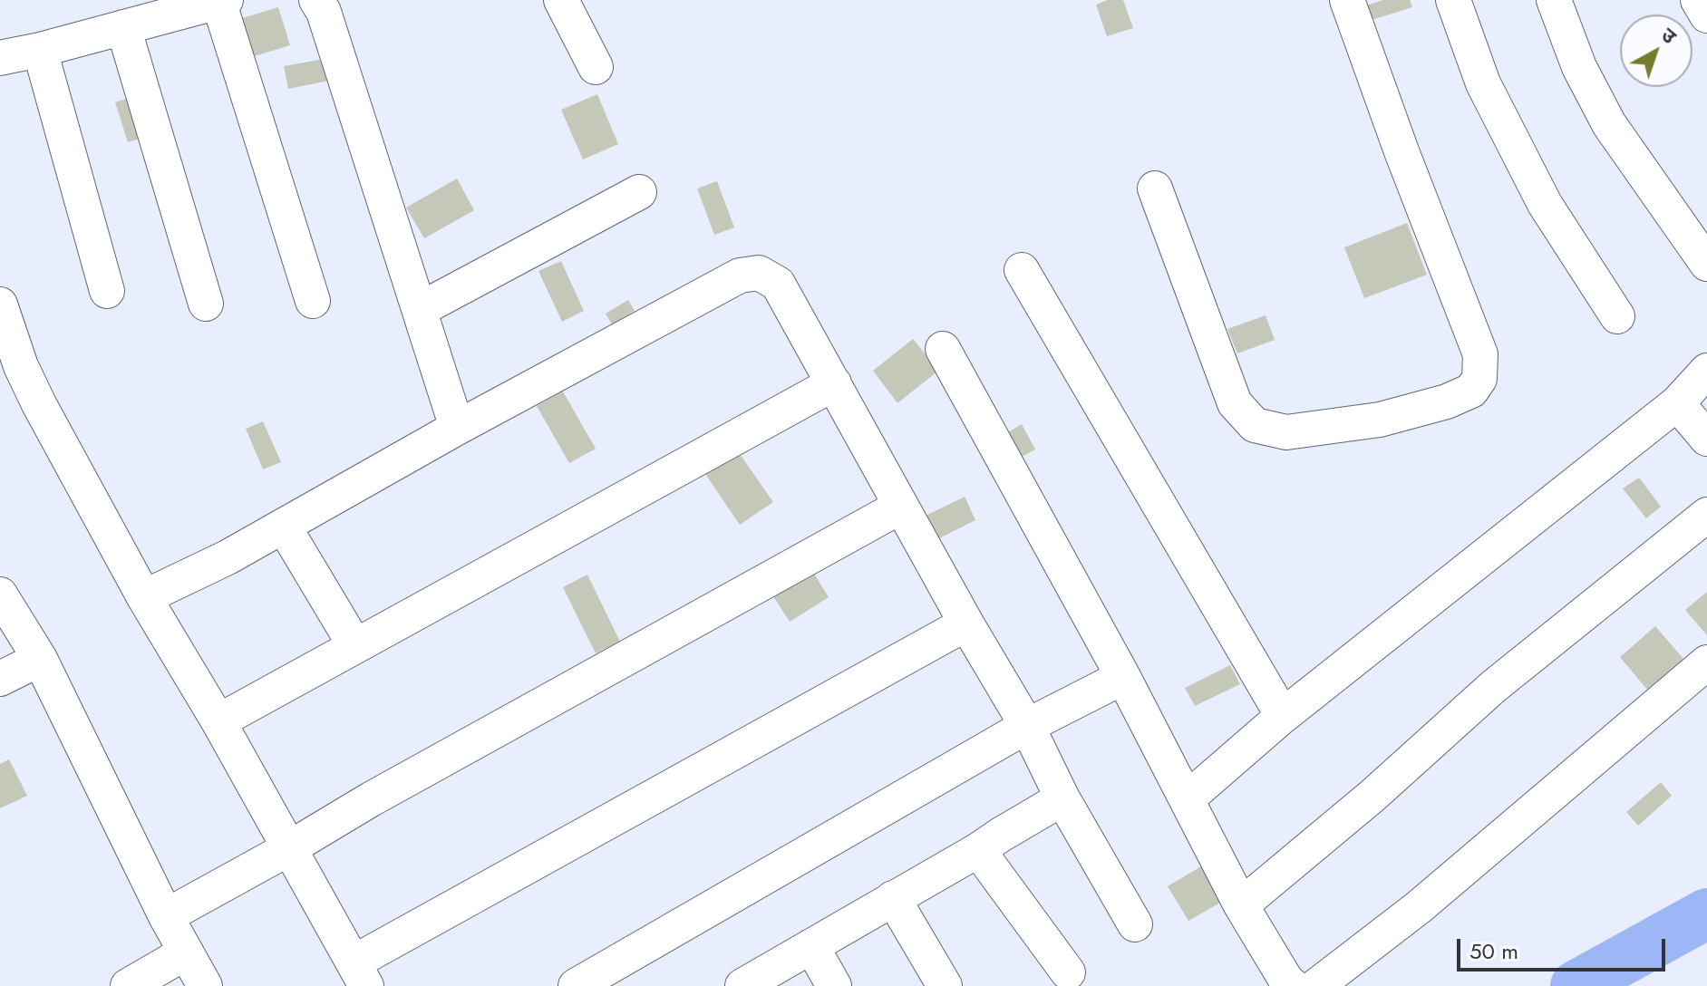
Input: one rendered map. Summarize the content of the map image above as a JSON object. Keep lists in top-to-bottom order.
{
  "scale_bar": "50 m",
  "north": "top right"
}
